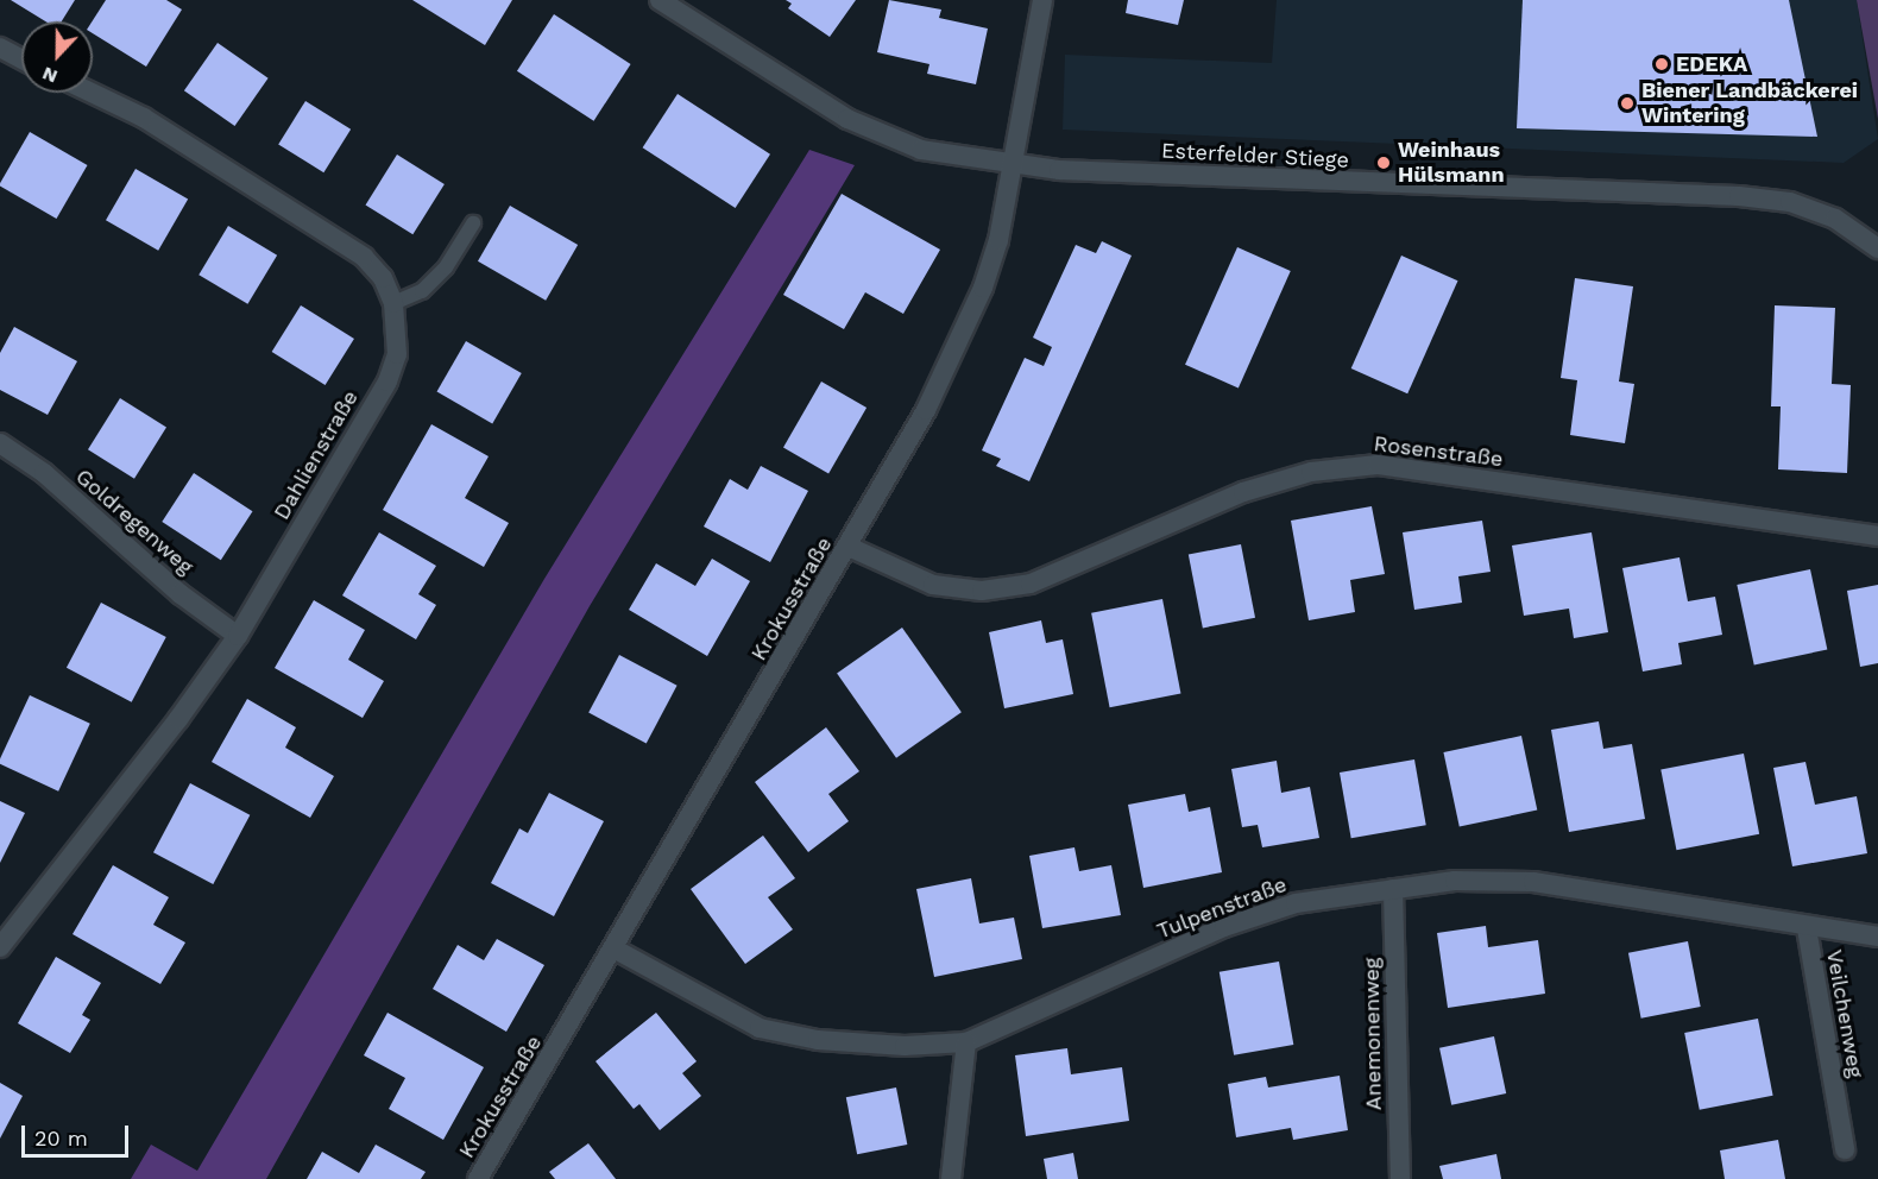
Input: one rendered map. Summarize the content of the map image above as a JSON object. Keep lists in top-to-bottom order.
{
  "streets": {
    "street": [
      "Esterfelder Stiege",
      "Rosenstraße",
      "Dahlienstraße",
      "Goldregenweg",
      "Krokusstraße",
      "Tulpenstraße",
      "Veilchenweg",
      "Anemonenweg"
    ]
  },
  "crossings": [
    ["Esterfelder Stiege", "Krokusstraße"],
    ["Rosenstraße", "Krokusstraße"],
    ["Dahlienstraße", "Goldregenweg"],
    ["Krokusstraße", "Tulpenstraße"],
    ["Tulpenstraße", "Veilchenweg"],
    ["Tulpenstraße", "Anemonenweg"]
  ],
  "places": ["EDEKA", "Biener Landbäckerei Wintering", "Weinhaus Hülsmann"],
  "scale_bar": "20 m",
  "north": "bottom"
}
